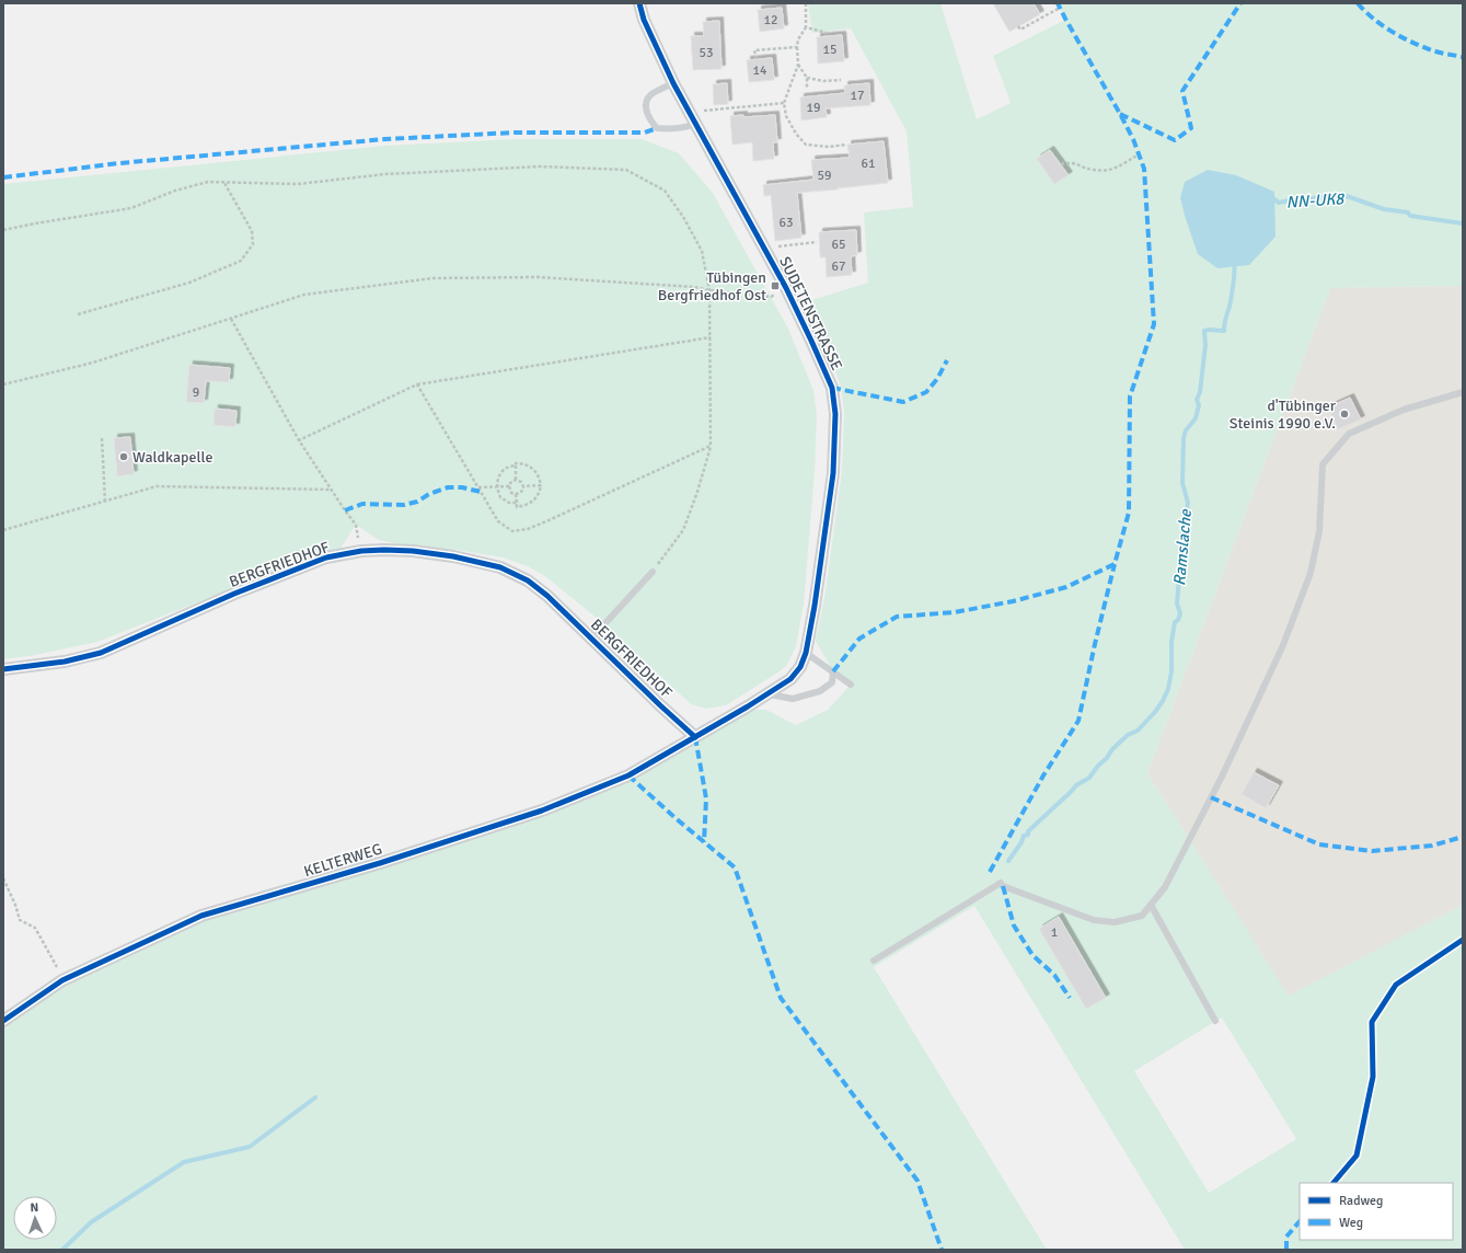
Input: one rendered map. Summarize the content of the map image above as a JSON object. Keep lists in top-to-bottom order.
{
  "streets": {
    "street": ["SUDETENSTRASSE", "BERGFRIEDHOF", "KELTERWEG"]
  },
  "crossings": [
    ["SUDETENSTRASSE", "BERGFRIEDHOF"],
    ["SUDETENSTRASSE", "KELTERWEG"],
    ["BERGFRIEDHOF", "KELTERWEG"]
  ],
  "water": ["NN-UK8", "Ramslache"],
  "places": {
    "transit": ["Tübingen Bergfriedhof Ost"],
    "other": ["d'Tübinger Steinis 1990 e.V.", "Waldkapelle"]
  },
  "house_numbers": [
    "12",
    "15",
    "53",
    "14",
    "17",
    "19",
    "61",
    "59",
    "63",
    "65",
    "67",
    "9",
    "1"
  ],
  "legend": ["Radweg", "Weg"],
  "north": "top"
}
